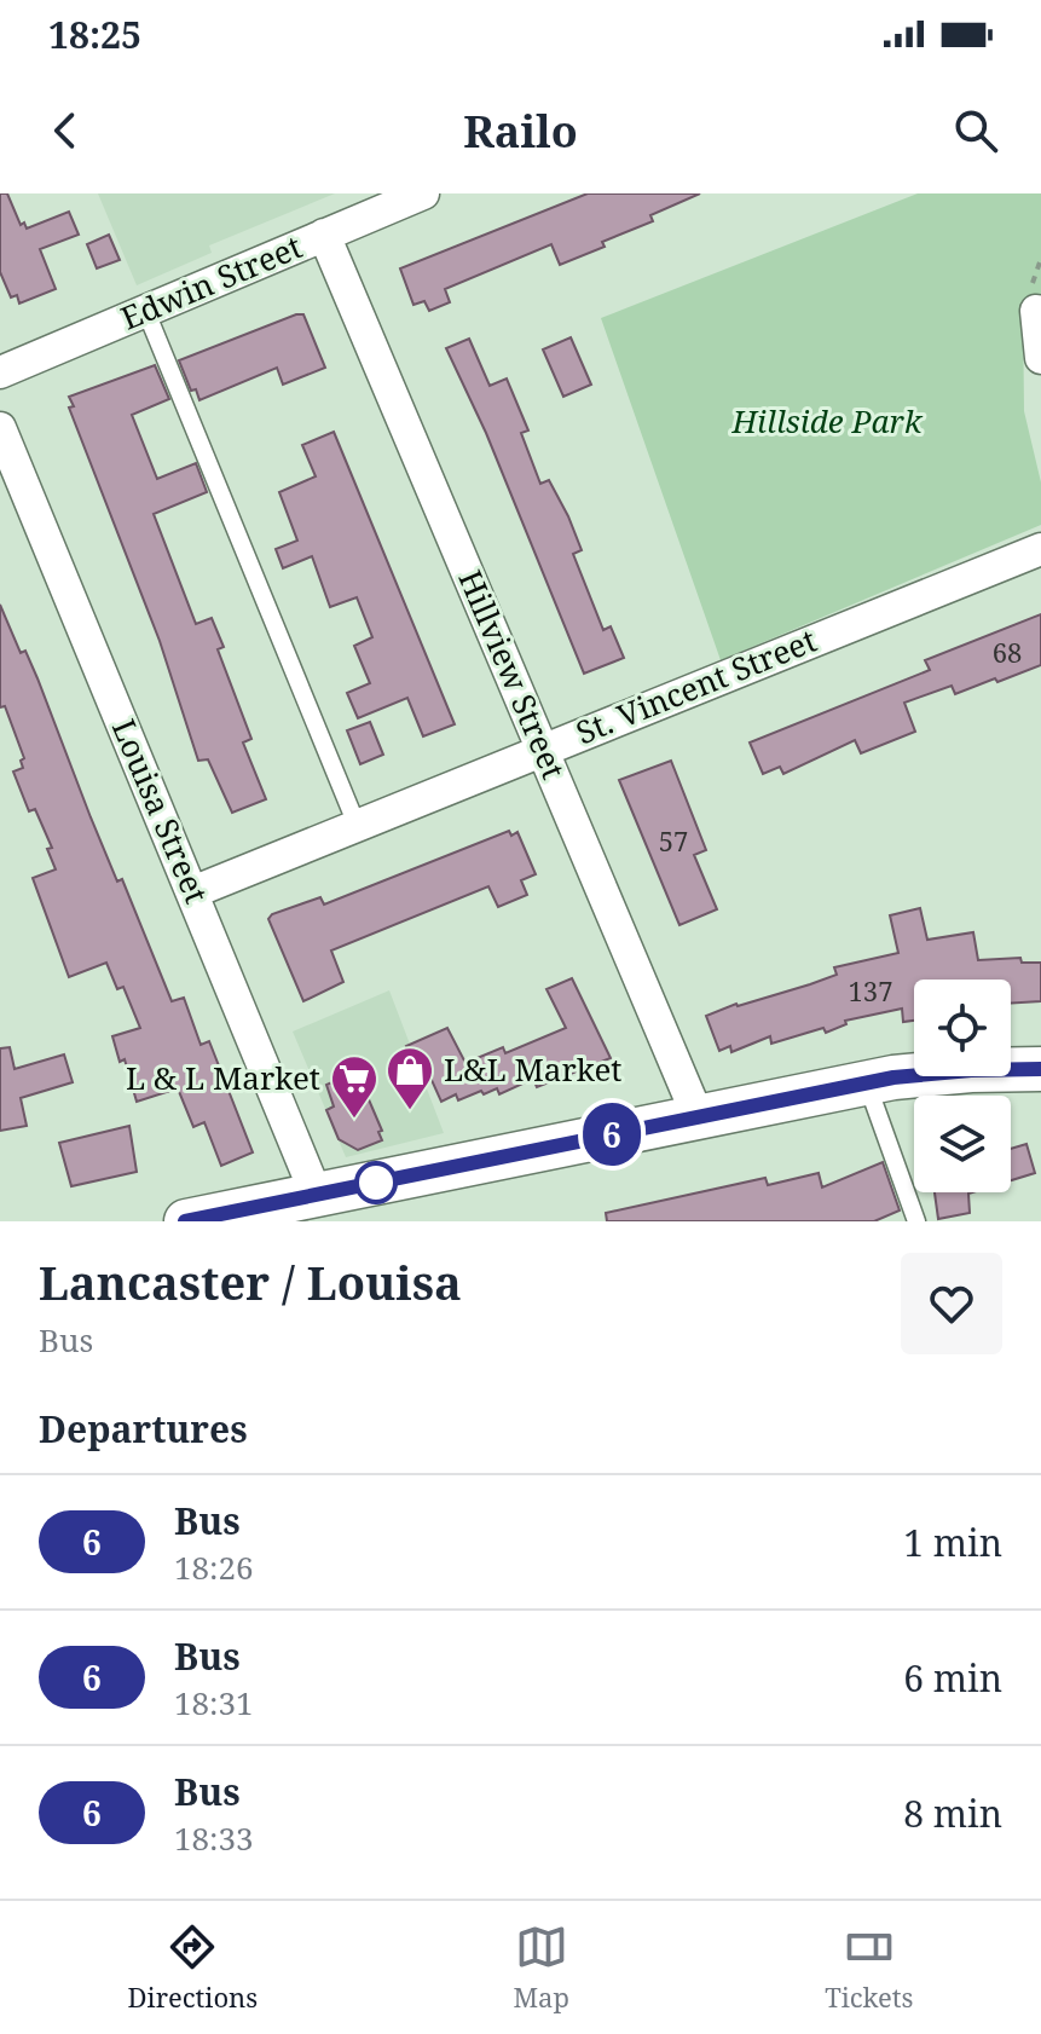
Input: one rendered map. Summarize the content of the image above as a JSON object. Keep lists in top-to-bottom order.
{
  "streets": {
    "street": [
      "Edwin Street",
      "Hillview Street",
      "St. Vincent Street",
      "Louisa Street"
    ]
  },
  "crossings": [
    ["Edwin Street", "Hillview Street"],
    ["Hillview Street", "St. Vincent Street"],
    ["St. Vincent Street", "Louisa Street"]
  ],
  "parks": ["Hillside Park"],
  "places": {
    "shop": ["L&L Market"],
    "supermarket": ["L & L Market"]
  },
  "lines": ["bus line 6"],
  "house_numbers": ["68", "57", "137"],
  "page": {
    "status": "18:25",
    "header": "Railo",
    "on_map": "6",
    "heading": [
      ["Lancaster / Louisa", "Bus"],
      "Departures"
    ],
    "list": [
      {
        "mark": "6",
        "name": "Bus",
        "note": "18:26",
        "value": "1 min"
      },
      {
        "mark": "6",
        "name": "Bus",
        "note": "18:31",
        "value": "6 min"
      },
      {
        "mark": "6",
        "name": "Bus",
        "note": "18:33",
        "value": "8 min"
      }
    ],
    "tabs": ["Directions", "Map", "Tickets"]
  }
}
